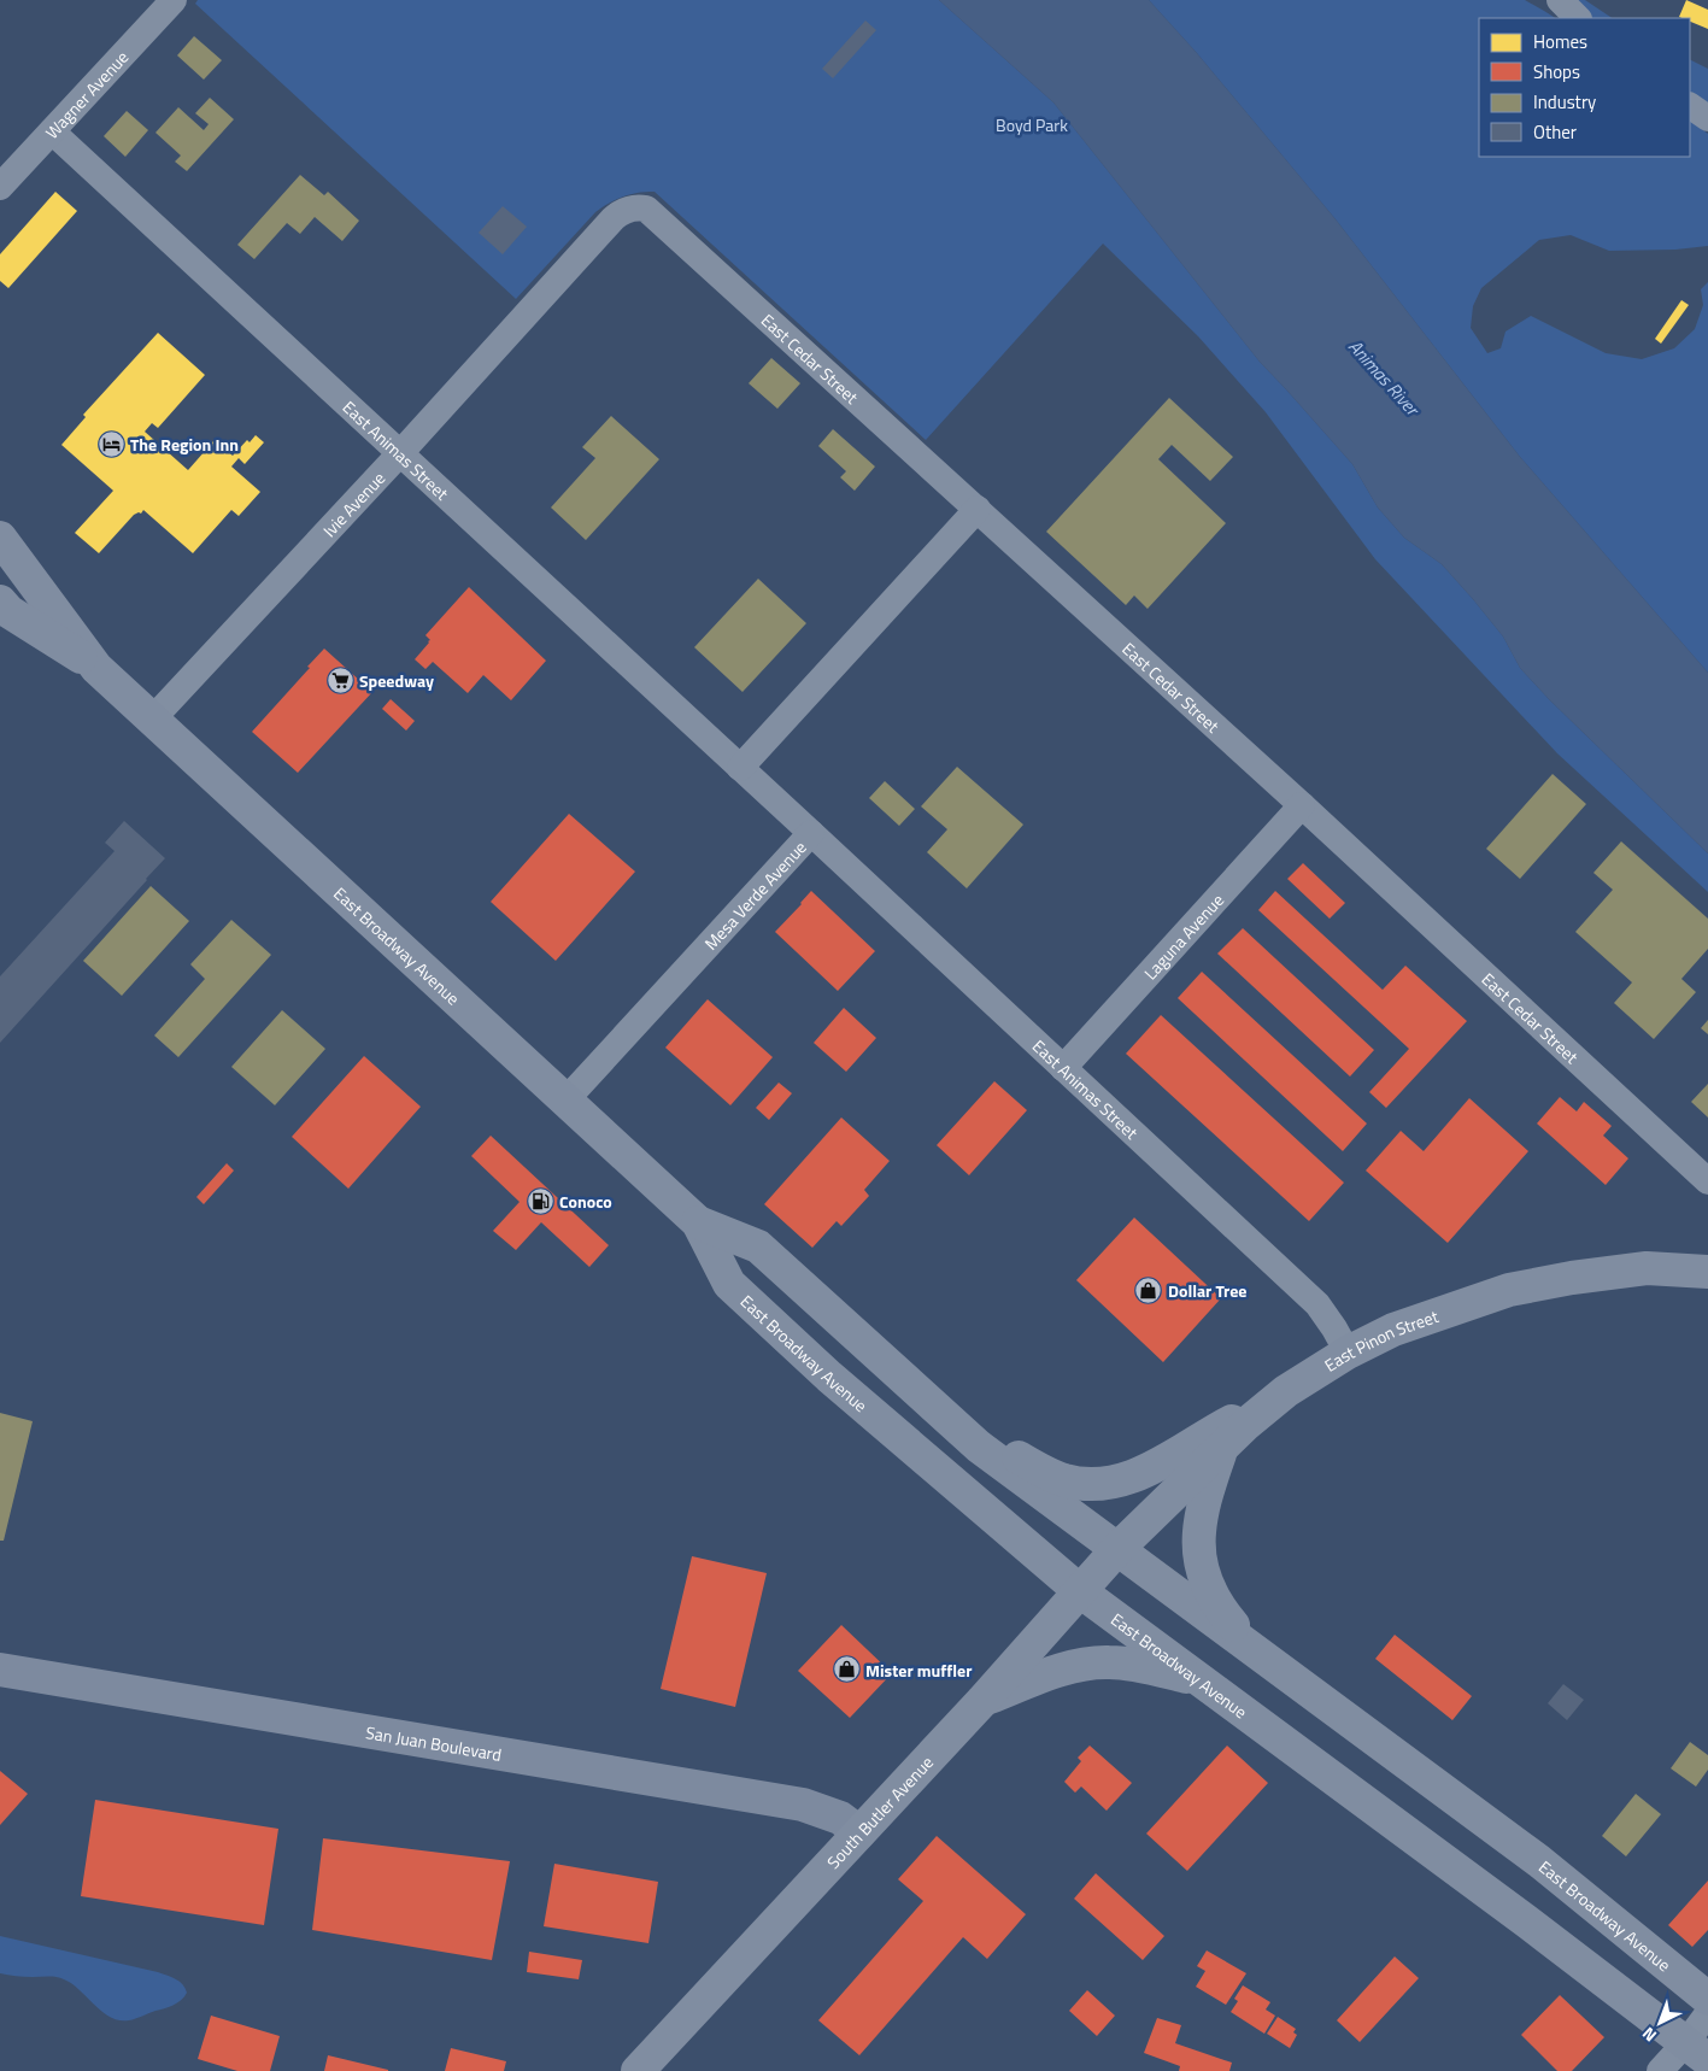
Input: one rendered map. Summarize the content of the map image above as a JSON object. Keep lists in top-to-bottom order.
{
  "streets": {
    "main road": [
      "East Broadway Avenue",
      "East Pinon Street",
      "San Juan Boulevard",
      "South Butler Avenue"
    ],
    "street": [
      "Wagner Avenue",
      "East Cedar Street",
      "East Animas Street",
      "Ivie Avenue",
      "Mesa Verde Avenue",
      "Laguna Avenue"
    ]
  },
  "crossings": [
    ["Wagner Avenue", "East Animas Street"],
    ["East Cedar Street", "Ivie Avenue"],
    ["East Cedar Street", "Laguna Avenue"],
    ["East Animas Street", "Ivie Avenue"],
    ["East Animas Street", "Mesa Verde Avenue"],
    ["East Animas Street", "Laguna Avenue"],
    ["East Animas Street", "East Pinon Street"],
    ["Ivie Avenue", "East Broadway Avenue"],
    ["Mesa Verde Avenue", "East Broadway Avenue"],
    ["East Broadway Avenue", "East Pinon Street"],
    ["East Broadway Avenue", "South Butler Avenue"],
    ["East Pinon Street", "South Butler Avenue"],
    ["San Juan Boulevard", "South Butler Avenue"]
  ],
  "water": ["Animas River"],
  "parks": ["Boyd Park"],
  "places": {
    "hotel": ["The Region Inn"],
    "supermarket": ["Speedway"],
    "fuel station": ["Conoco"],
    "shop": ["Dollar Tree", "Mister muffler"]
  },
  "legend": [
    "Homes",
    "Shops",
    "Industry",
    "Other"
  ],
  "north": "bottom left"
}
